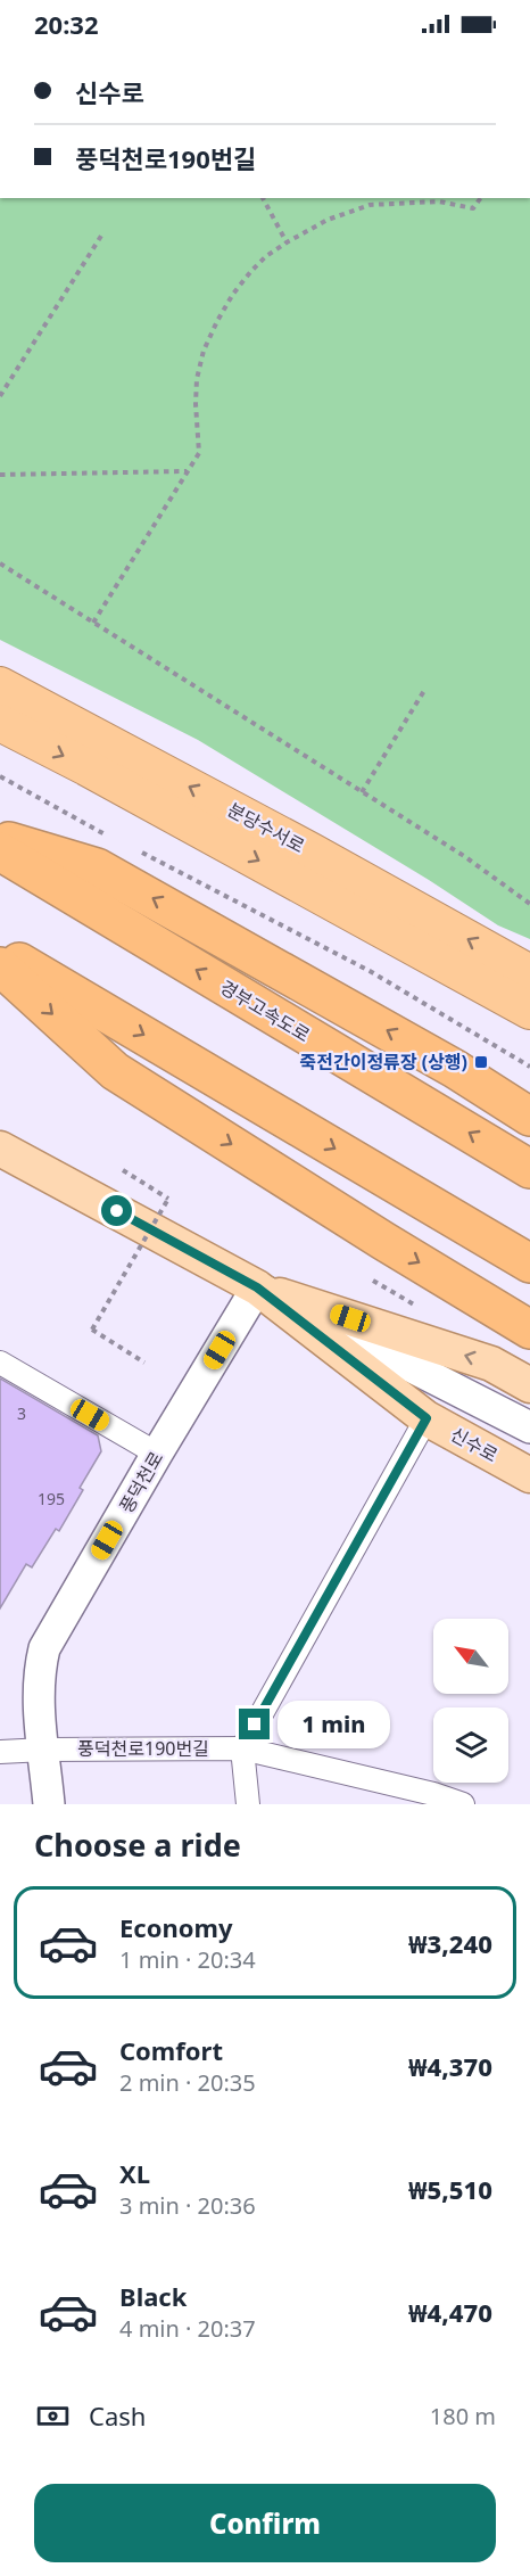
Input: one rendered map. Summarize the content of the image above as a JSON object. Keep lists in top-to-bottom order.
{
  "streets": {
    "highway": ["분당수서로", "경부고속도로"],
    "main road": ["신수로", "풍덕천로"],
    "street": ["풍덕천로190번길"]
  },
  "crossings": [
    ["신수로", "풍덕천로"],
    ["풍덕천로", "풍덕천로190번길"]
  ],
  "places": {
    "transit": ["죽전간이정류장 (상행)"]
  },
  "house_numbers": ["3", "195"],
  "north": "top left",
  "page": {
    "status": "20:32",
    "banner": ["신수로", "풍덕천로190번길"],
    "bubble": "1 min",
    "heading": "Choose a ride",
    "list": [
      {
        "name": "Economy",
        "note": "1 min · 20:34",
        "value": "₩3,240"
      },
      {
        "name": "Comfort",
        "note": "2 min · 20:35",
        "value": "₩4,370"
      },
      {
        "name": "XL",
        "note": "3 min · 20:36",
        "value": "₩5,510"
      },
      {
        "name": "Black",
        "note": "4 min · 20:37",
        "value": "₩4,470"
      }
    ],
    "pay": ["Cash", "180 m"],
    "buttons": "Confirm"
  }
}
